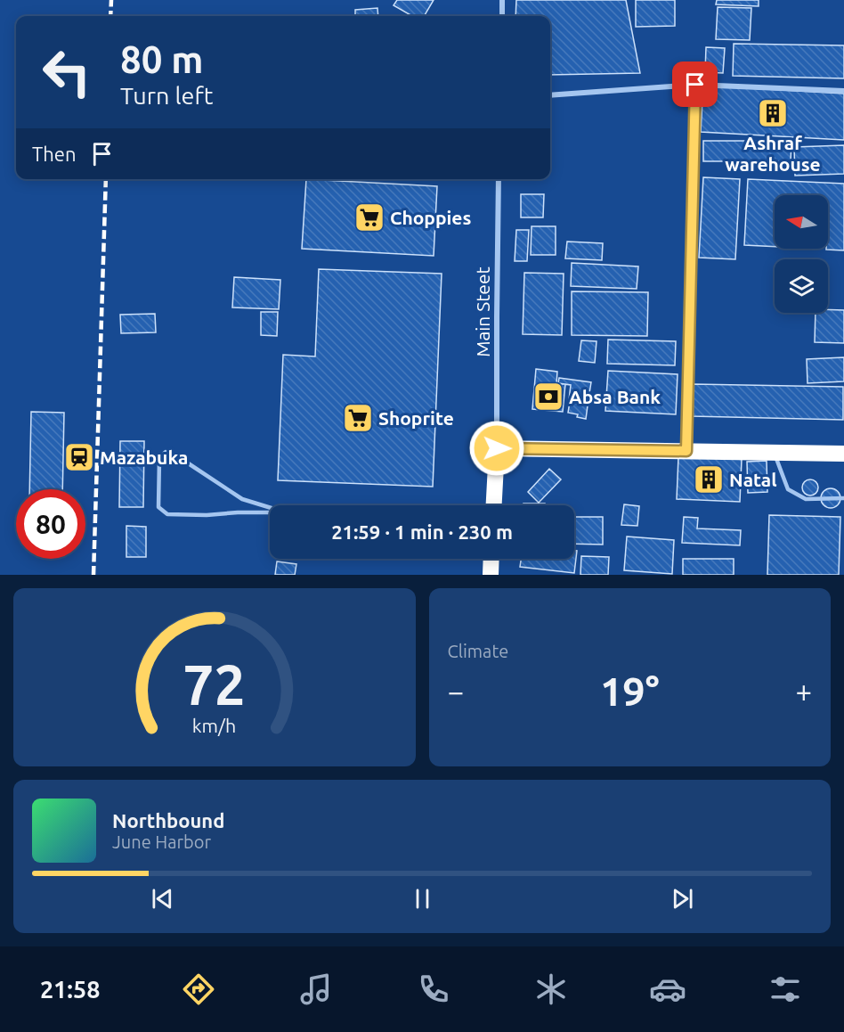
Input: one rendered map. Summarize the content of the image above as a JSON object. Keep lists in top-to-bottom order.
{
  "streets": {
    "street": ["Main Steet"]
  },
  "places": {
    "building": ["Ashraf warehouse", "Natal"],
    "supermarket": ["Choppies", "Shoprite"],
    "bank": ["Absa Bank"],
    "station": ["Mazabuka"]
  },
  "north": "left",
  "page": {
    "turn": ["80 m", "Turn left"],
    "then": "Then",
    "limit": "80",
    "trip": "21:59 · 1 min · 230 m",
    "tile": "Climate",
    "heat": ["−", "19°", "+"],
    "song": ["Northbound", "June Harbor"],
    "tabs": "21:58",
    "gauge": ["72", "km/h"]
  }
}
